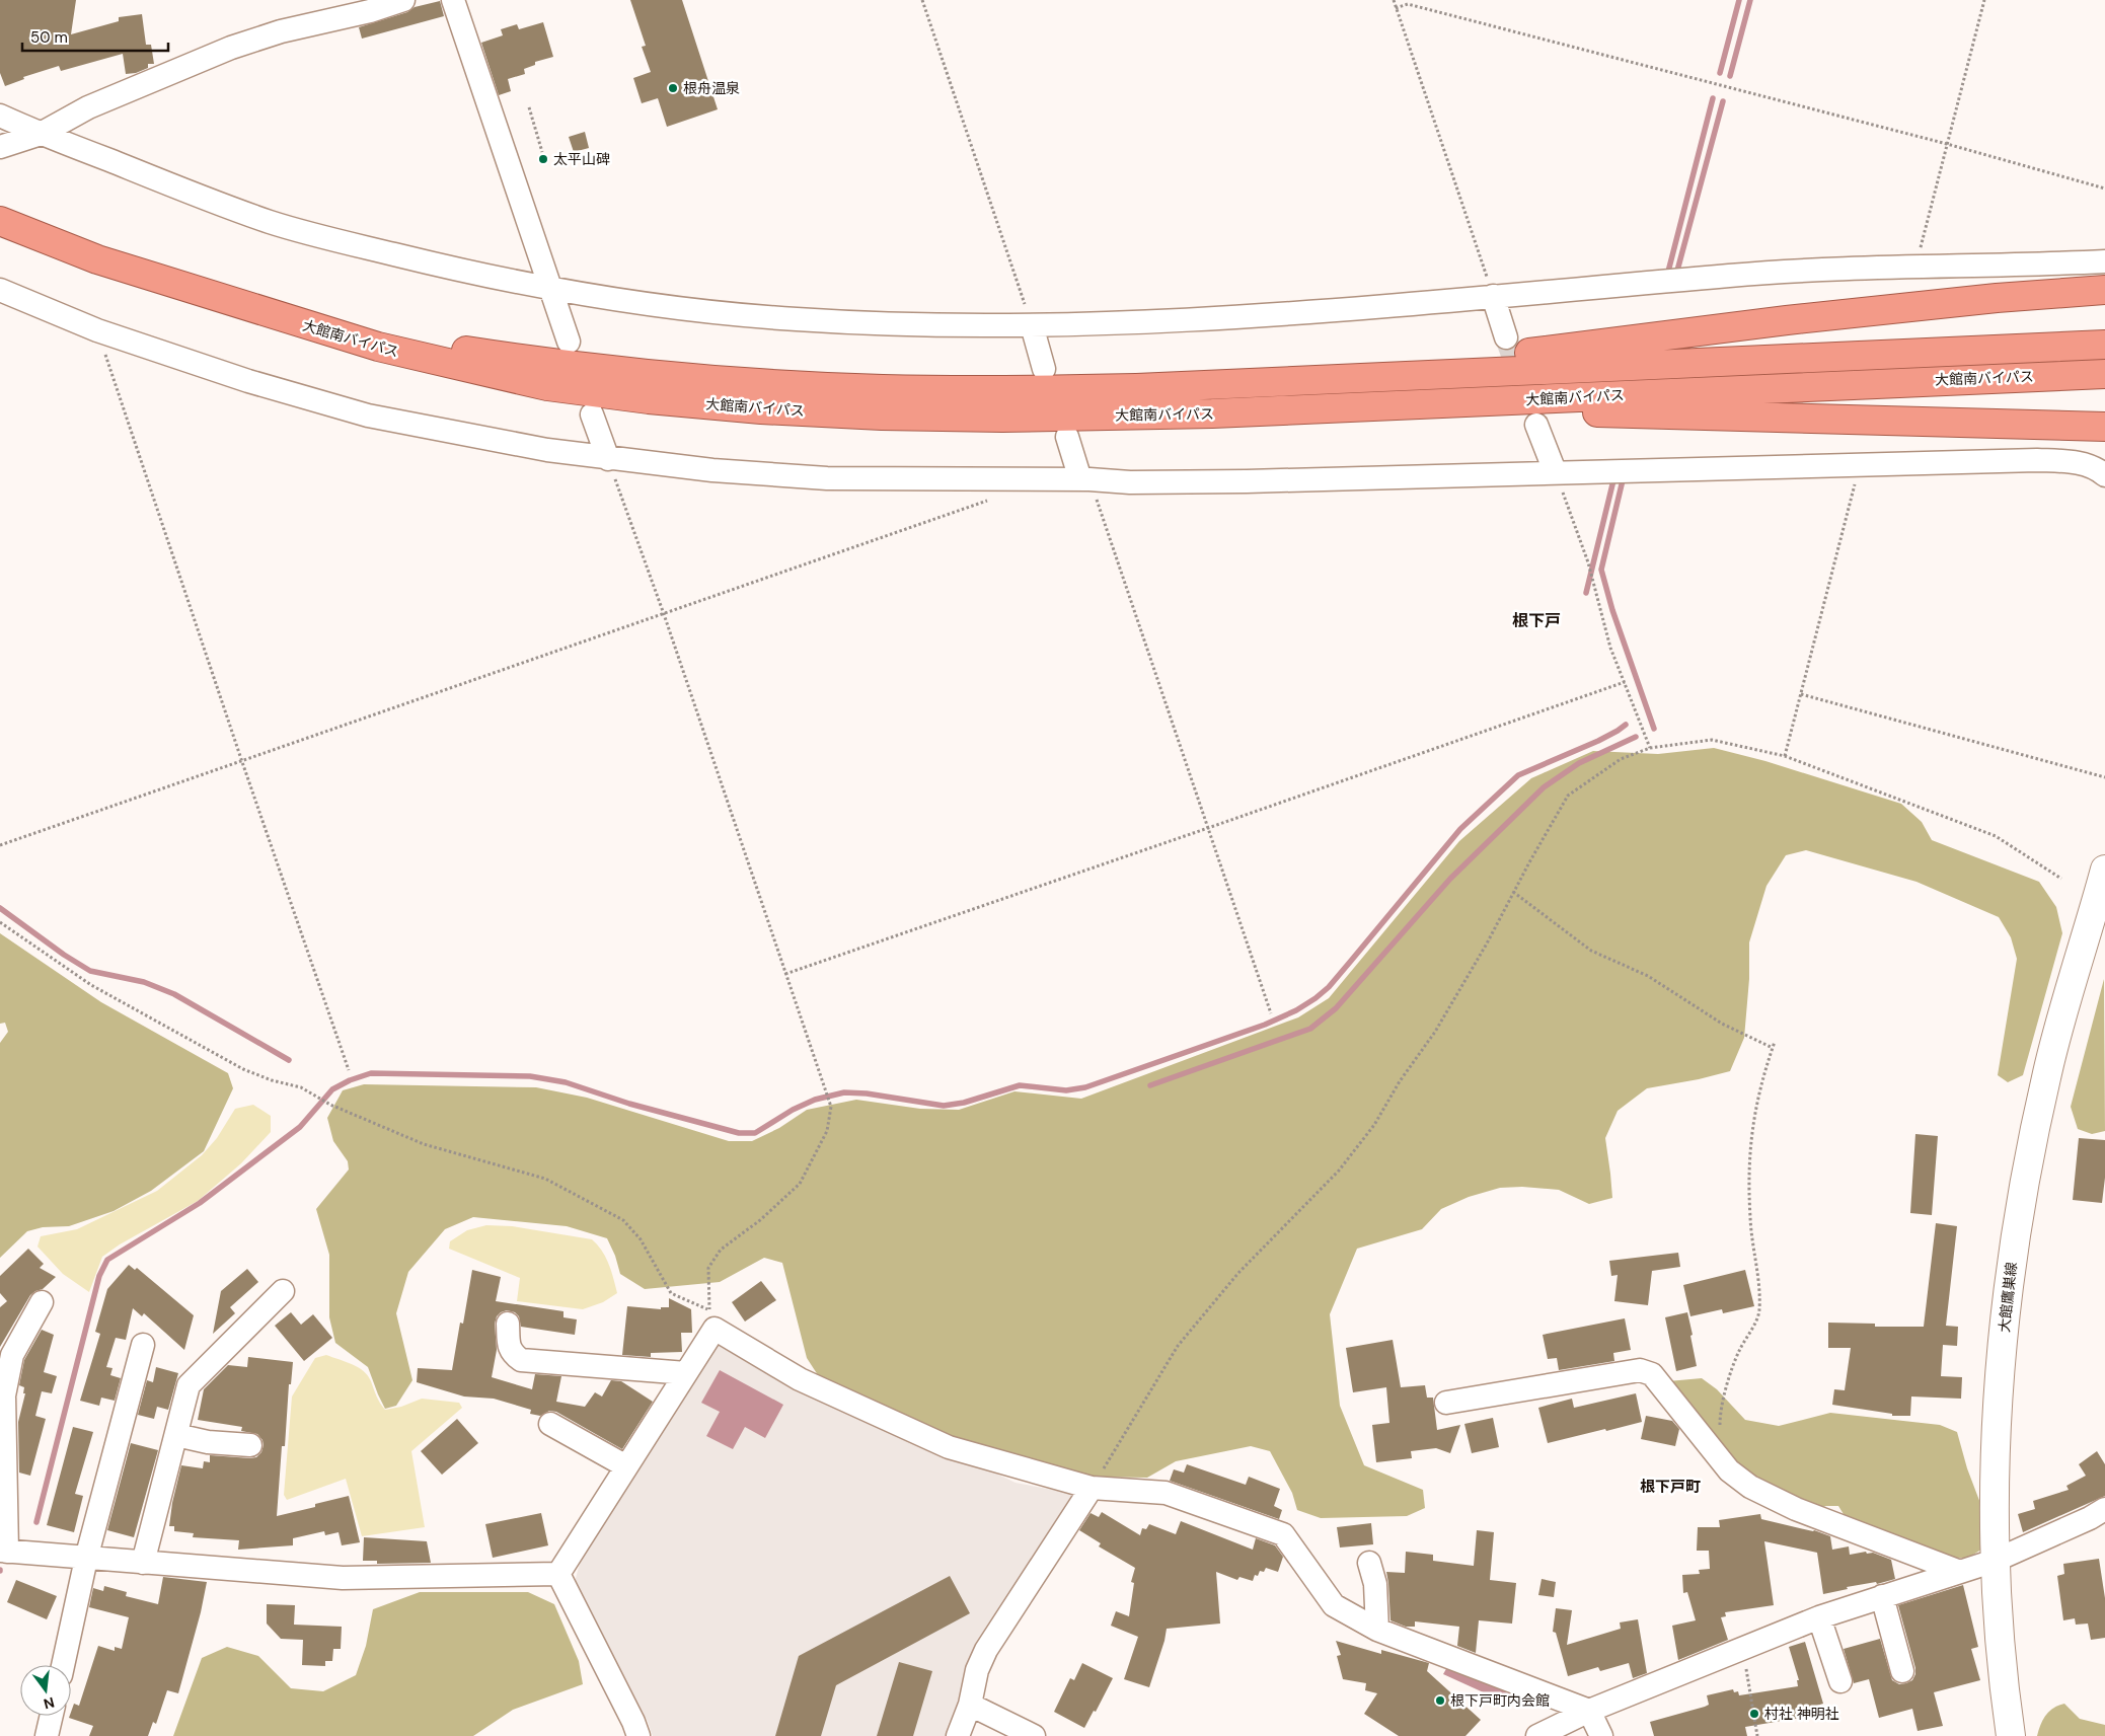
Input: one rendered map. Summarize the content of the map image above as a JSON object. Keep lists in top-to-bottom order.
{
  "streets": {
    "highway": ["大館南バイパス"],
    "main road": ["大館鷹巣線"]
  },
  "districts": ["根下戸", "根下戸町"],
  "places": [
    "根舟温泉",
    "太平山碑",
    "根下戸町内会館",
    "村社 神明社"
  ],
  "scale_bar": "50 m",
  "north": "bottom"
}
